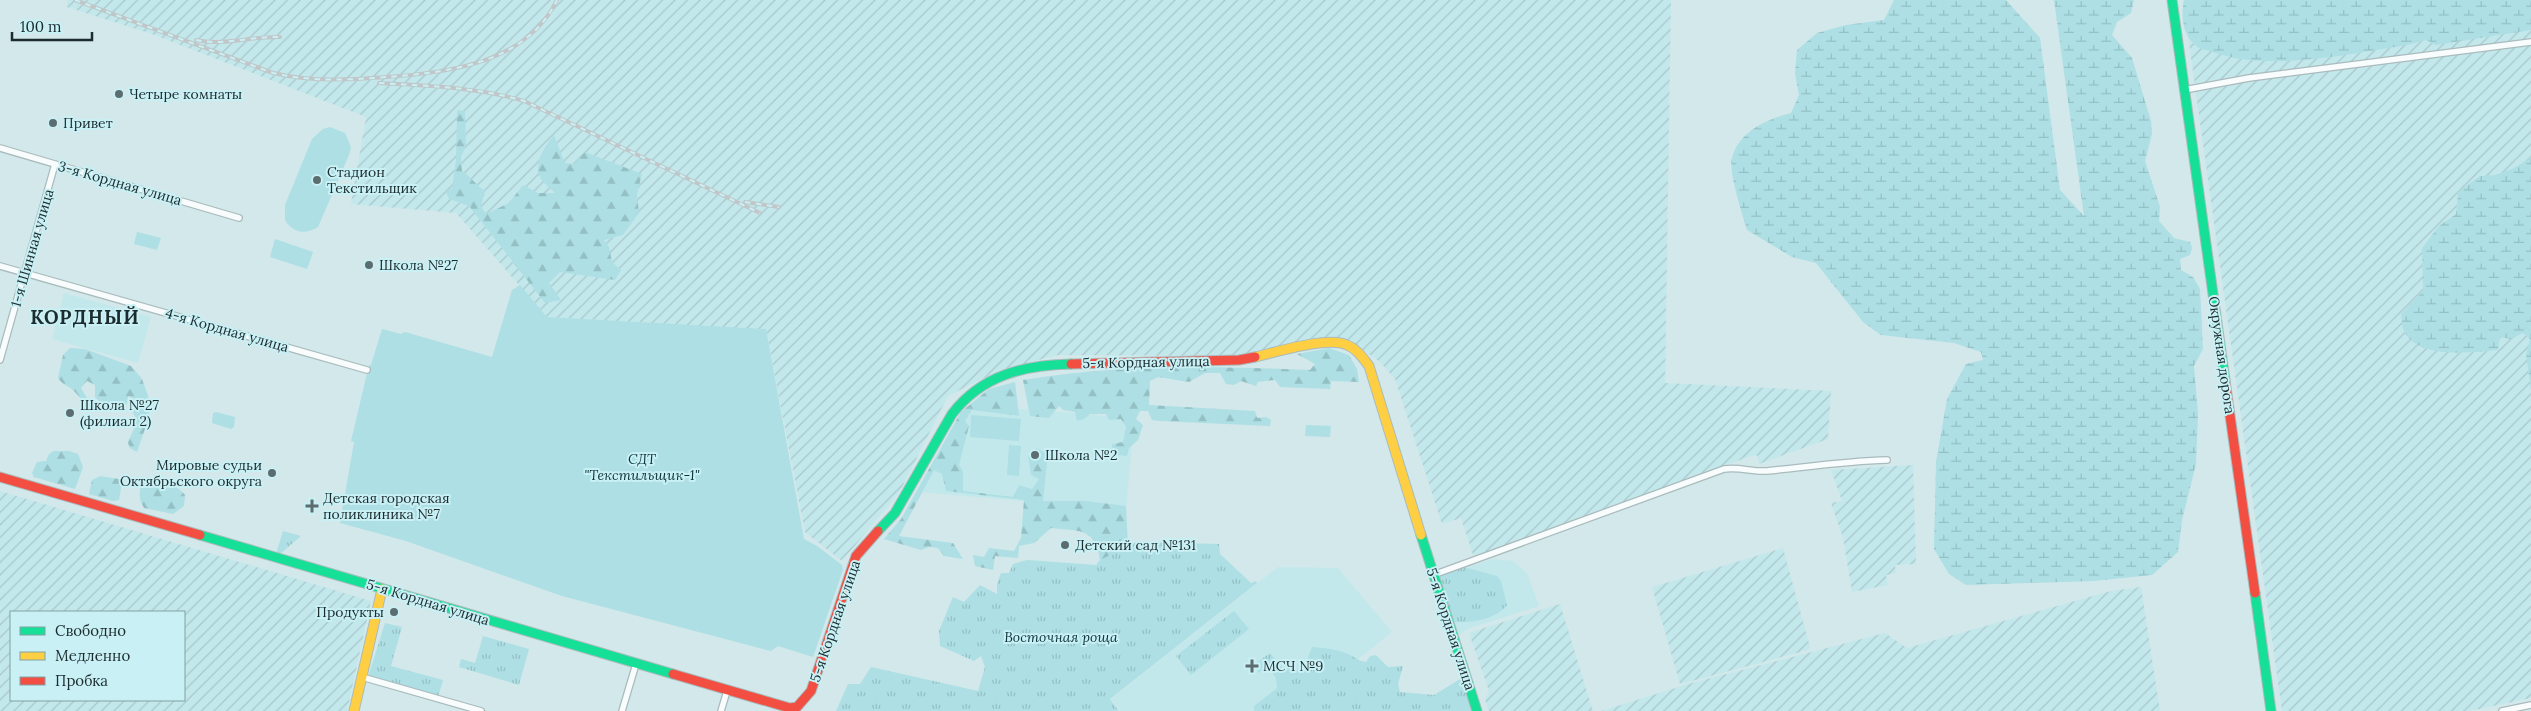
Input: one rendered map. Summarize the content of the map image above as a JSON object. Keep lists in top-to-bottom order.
{
  "streets": {
    "main road": ["Окружная дорога", "5-я Кордная улица"],
    "street": ["3-я Кордная улица", "1-я Шинная улица", "4-я Кордная улица"]
  },
  "crossings": [
    ["3-я Кордная улица", "1-я Шинная улица"],
    ["1-я Шинная улица", "4-я Кордная улица"]
  ],
  "districts": ["КОРДНЫЙ"],
  "parks": ["СДТ \"Текстильщик-1\"", "Восточная роща"],
  "places": {
    "other": [
      "Четыре комнаты",
      "Привет",
      "Стадион Текстильщик",
      "Школа №27",
      "Школа №27 (филиал 2)",
      "Школа №2",
      "Мировые судьи Октябрьского округа",
      "Детский сад №131",
      "Продукты"
    ],
    "health": ["Детская городская поликлиника №7", "МСЧ №9"]
  },
  "legend": ["Свободно", "Медленно", "Пробка"],
  "scale_bar": "100 m"
}
